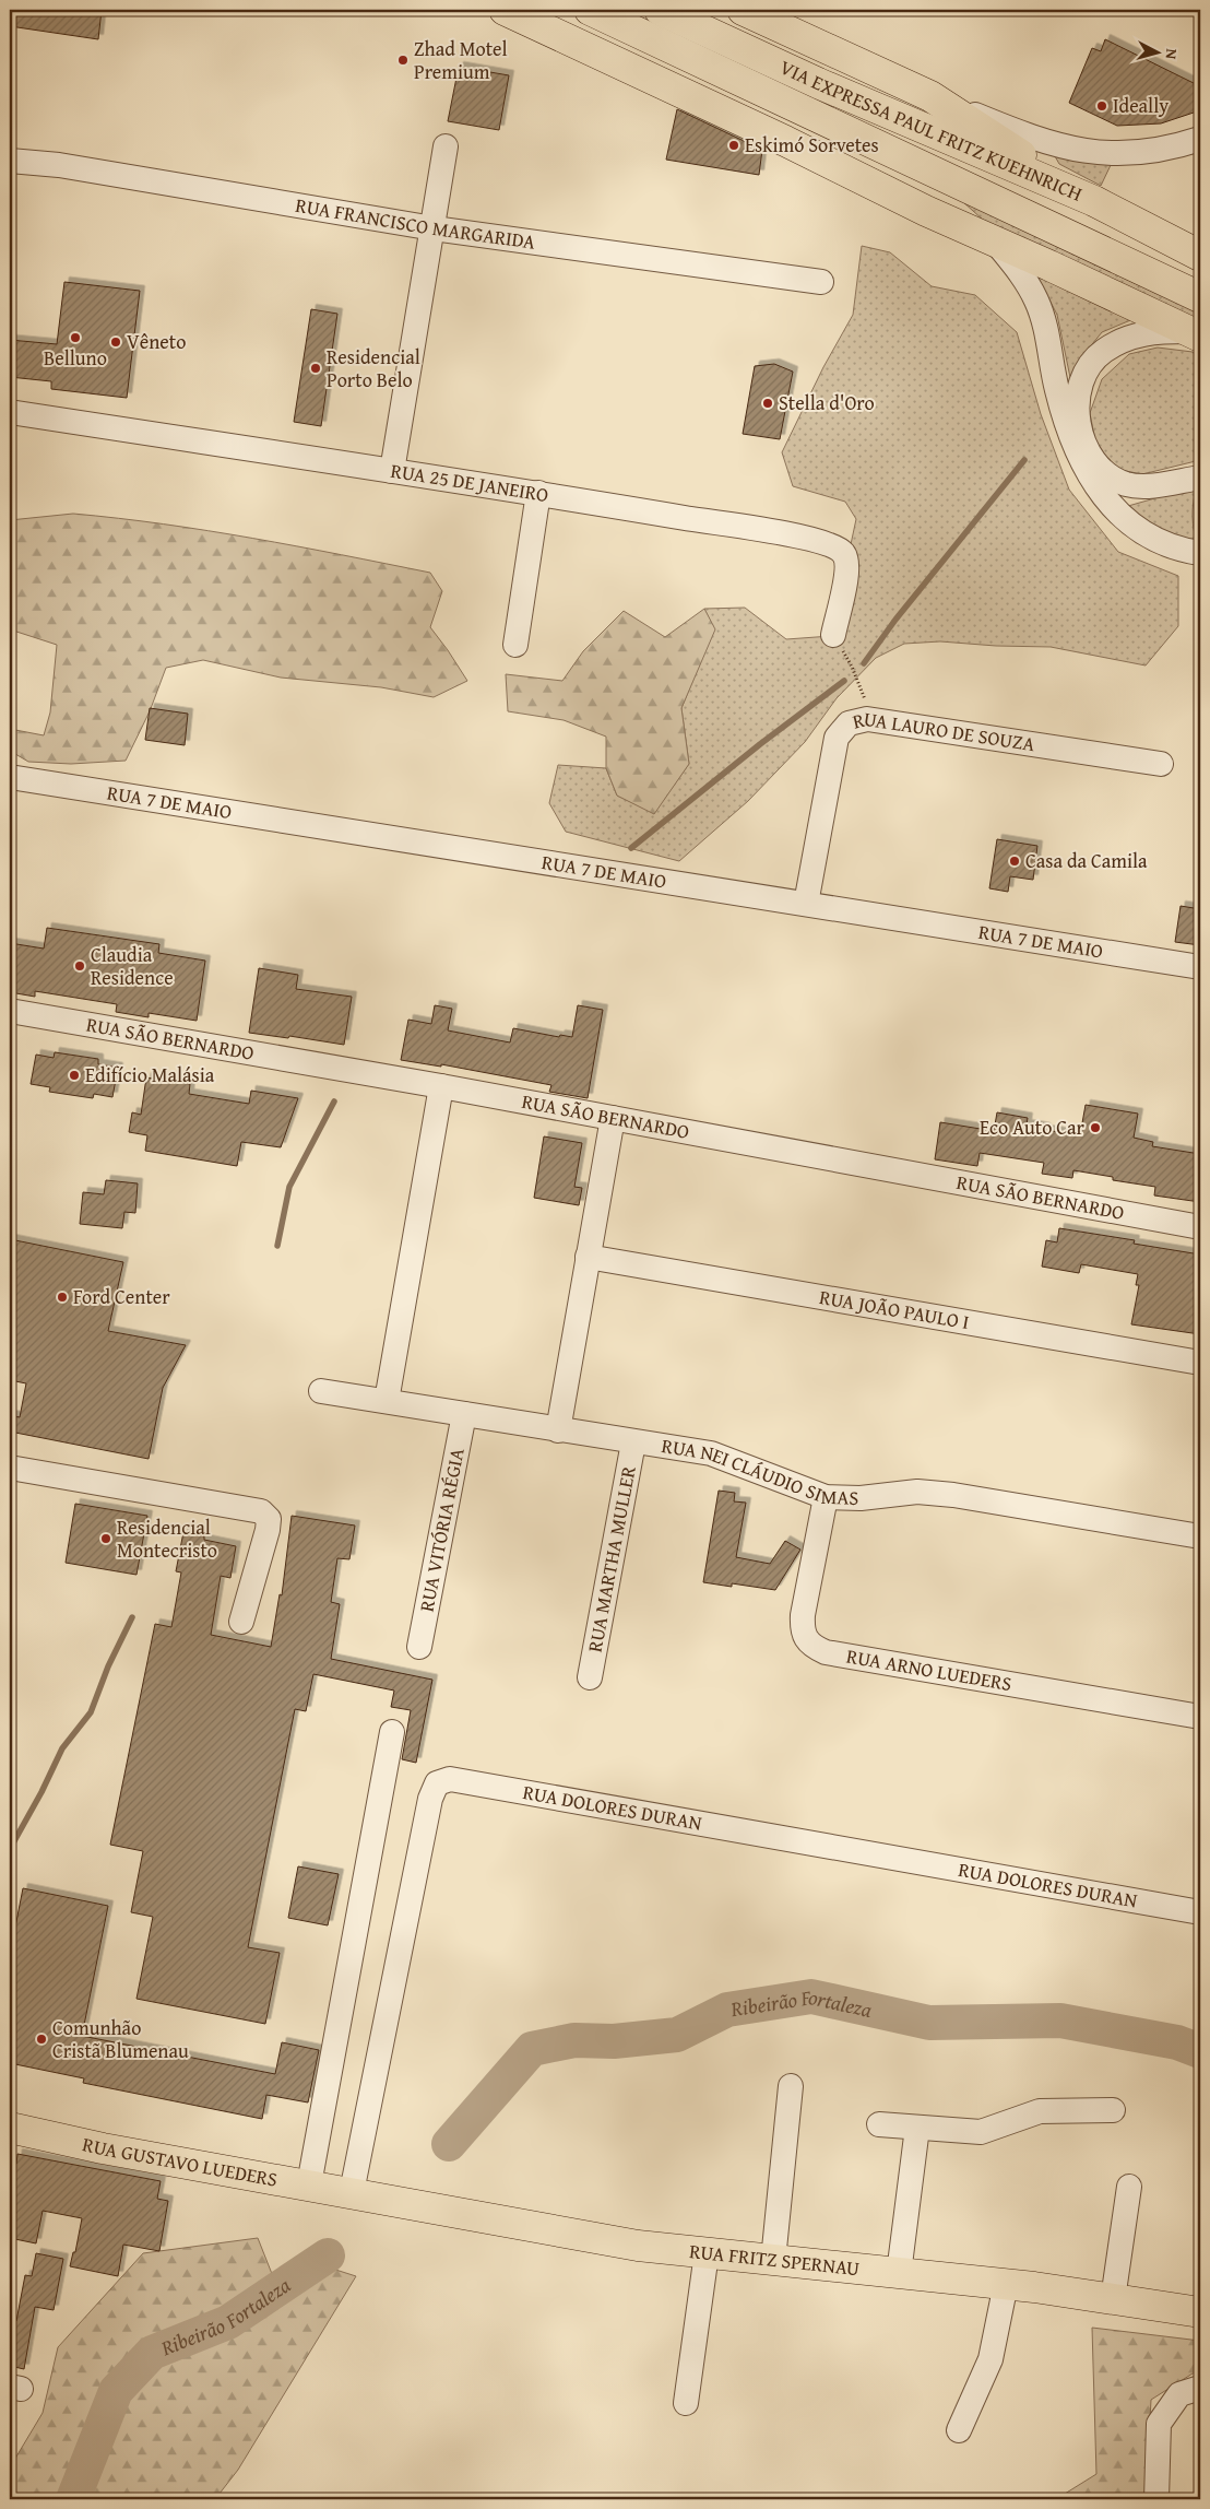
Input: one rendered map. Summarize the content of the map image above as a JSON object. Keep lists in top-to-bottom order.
{
  "streets": {
    "main road": ["VIA EXPRESSA PAUL FRITZ KUEHNRICH", "RUA GUSTAVO LUEDERS", "RUA FRITZ SPERNAU"],
    "street": [
      "RUA FRANCISCO MARGARIDA",
      "RUA 25 DE JANEIRO",
      "RUA LAURO DE SOUZA",
      "RUA 7 DE MAIO",
      "RUA SÃO BERNARDO",
      "RUA JOÃO PAULO I",
      "RUA NEI CLÁUDIO SIMAS",
      "RUA VITÓRIA RÉGIA",
      "RUA MARTHA MULLER",
      "RUA ARNO LUEDERS",
      "RUA DOLORES DURAN"
    ]
  },
  "crossings": [
    ["RUA LAURO DE SOUZA", "RUA 7 DE MAIO"],
    ["RUA NEI CLÁUDIO SIMAS", "RUA VITÓRIA RÉGIA"],
    ["RUA NEI CLÁUDIO SIMAS", "RUA MARTHA MULLER"],
    ["RUA NEI CLÁUDIO SIMAS", "RUA ARNO LUEDERS"],
    ["RUA DOLORES DURAN", "RUA GUSTAVO LUEDERS"],
    ["RUA DOLORES DURAN", "RUA FRITZ SPERNAU"],
    ["RUA GUSTAVO LUEDERS", "RUA FRITZ SPERNAU"]
  ],
  "water": ["Ribeirão Fortaleza"],
  "places": [
    "Zhad Motel Premium",
    "Ideally",
    "Eskimó Sorvetes",
    "Belluno",
    "Vêneto",
    "Residencial Porto Belo",
    "Stella d'Oro",
    "Casa da Camila",
    "Claudia Residence",
    "Edifício Malásia",
    "Eco Auto Car",
    "Ford Center",
    "Residencial Montecristo",
    "Comunhão Cristã Blumenau"
  ],
  "north": "right"
}
